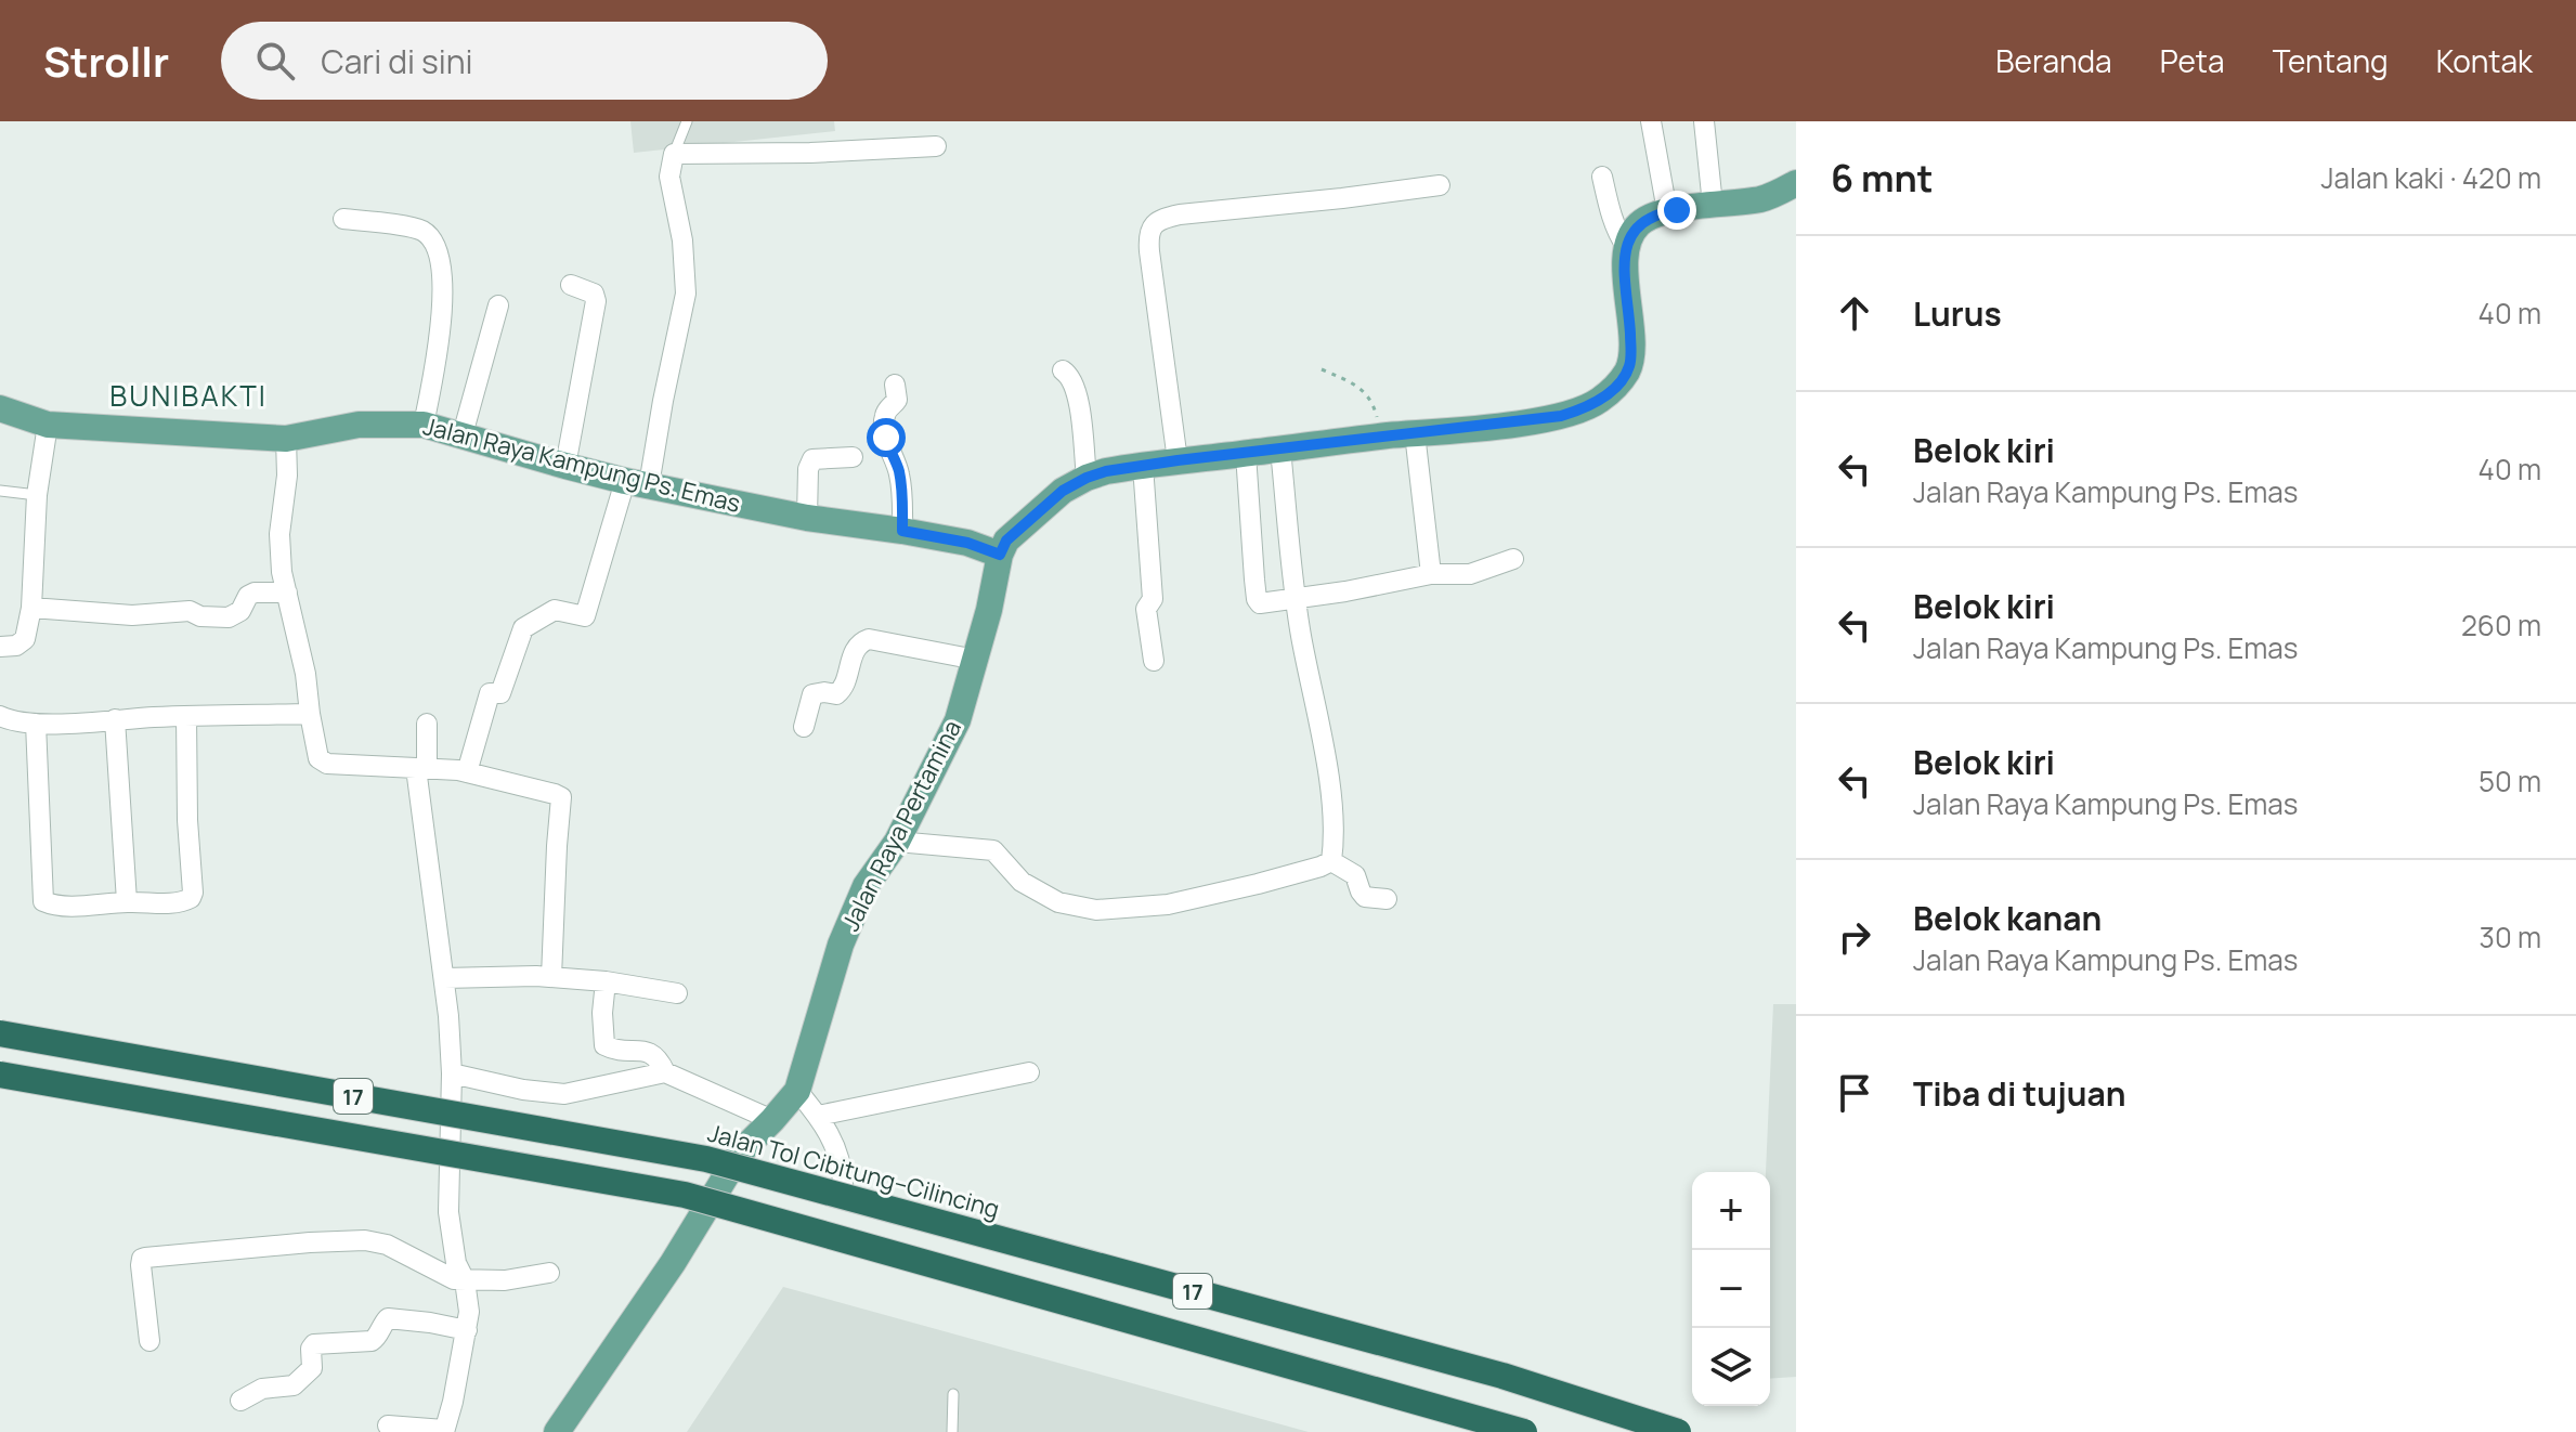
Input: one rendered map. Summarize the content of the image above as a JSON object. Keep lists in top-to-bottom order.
{
  "streets": {
    "highway": ["17", "Jalan Tol Cibitung–Cilincing"],
    "main road": ["Jalan Raya Kampung Ps. Emas", "Jalan Raya Pertamina"]
  },
  "crossings": [
    ["Jalan Raya Kampung Ps. Emas", "Jalan Raya Pertamina"]
  ],
  "districts": ["BUNIBAKTI"],
  "page": {
    "header": "Strollr",
    "search": "Cari di sini",
    "nav": [
      "Beranda",
      "Peta",
      "Tentang",
      "Kontak"
    ],
    "heading": ["6 mnt", "Jalan kaki · 420 m"],
    "list": [
      ["Lurus", "40 m"],
      ["Belok kiri", "Jalan Raya Kampung Ps. Emas", "40 m"],
      ["Belok kiri", "Jalan Raya Kampung Ps. Emas", "260 m"],
      ["Belok kiri", "Jalan Raya Kampung Ps. Emas", "50 m"],
      ["Belok kanan", "Jalan Raya Kampung Ps. Emas", "30 m"],
      "Tiba di tujuan"
    ],
    "map_buttons": ["+", "−"]
  }
}
